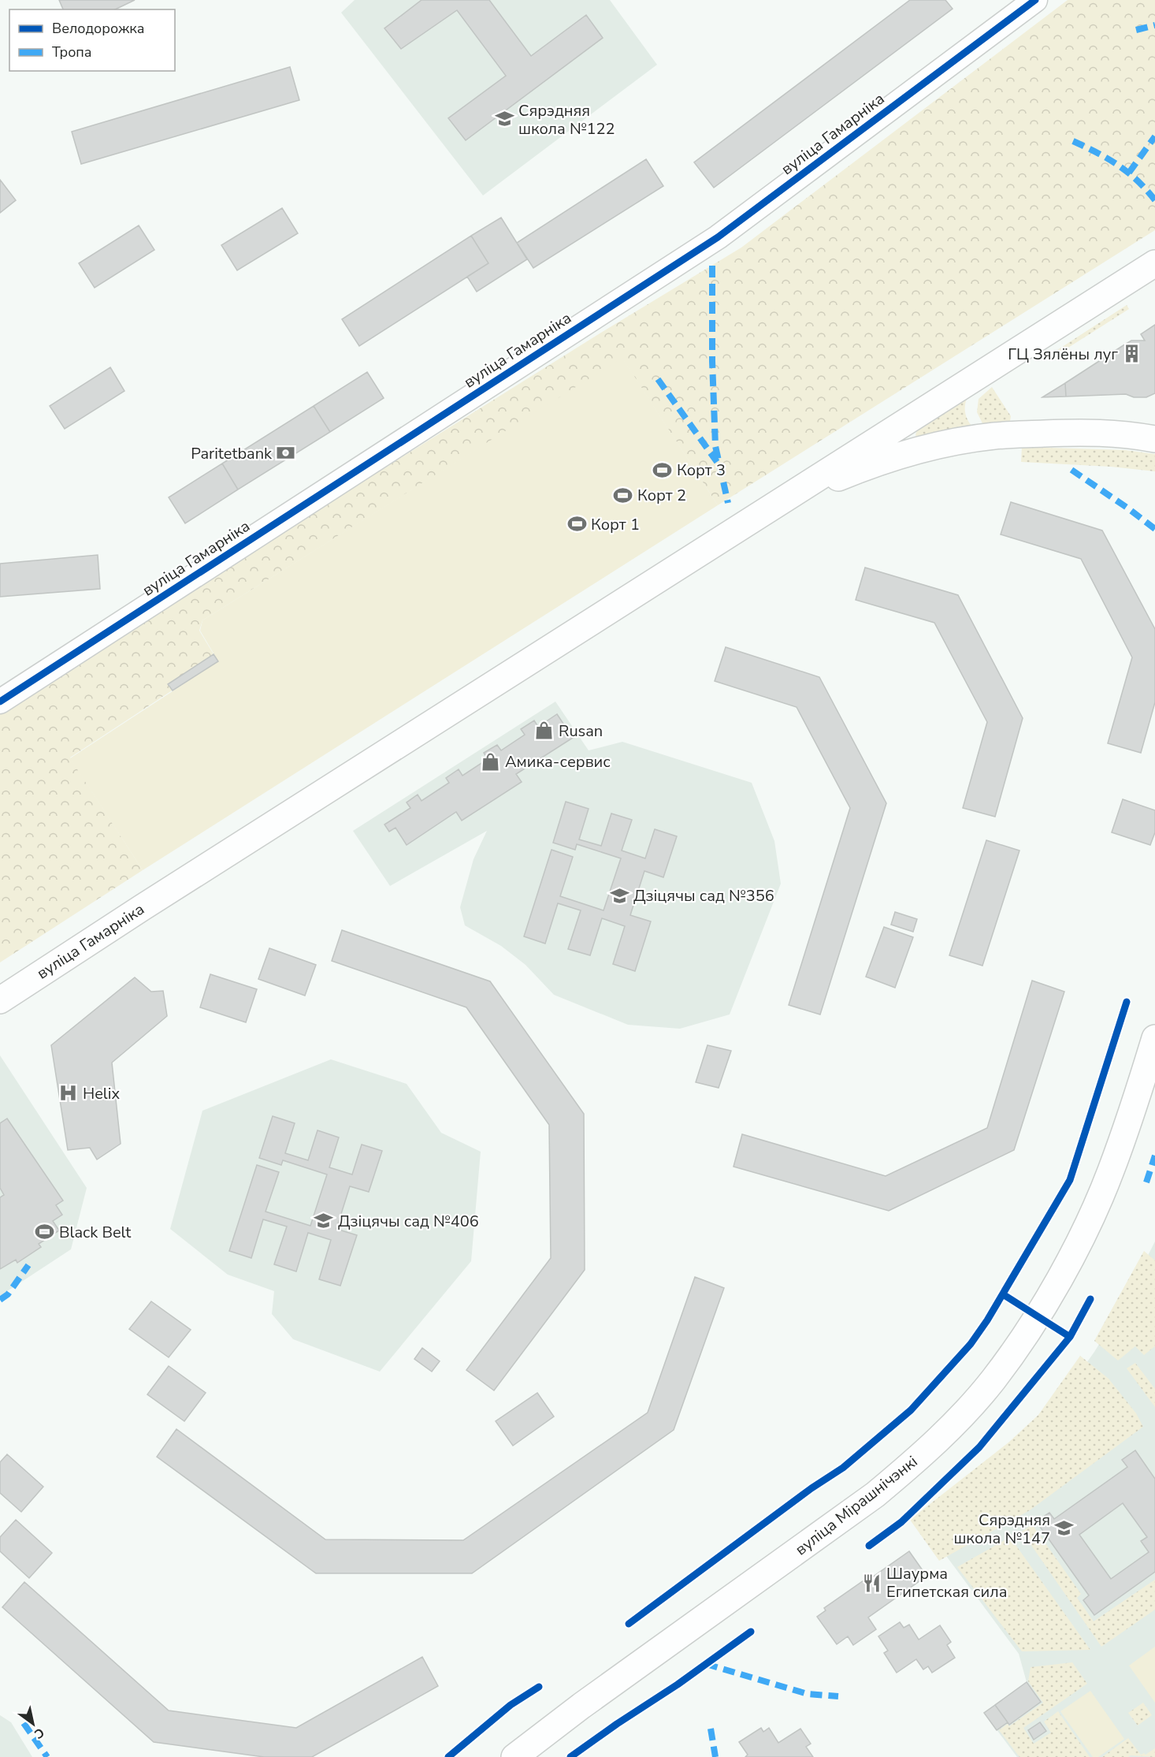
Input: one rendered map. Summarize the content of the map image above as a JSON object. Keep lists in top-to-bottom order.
{
  "streets": {
    "main road": ["вуліца Гамарніка", "вуліца Мірашнічэнкі"]
  },
  "places": {
    "school or university": [
      "Сярэдняя школа №122",
      "Дзіцячы сад №356",
      "Дзіцячы сад №406",
      "Сярэдняя школа №147"
    ],
    "building": ["ГЦ Зялёны луг"],
    "bank": ["Paritetbank"],
    "sports": [
      "Корт 3",
      "Корт 2",
      "Корт 1",
      "Black Belt"
    ],
    "shop": ["Rusan", "Амика-сервис"],
    "hospital": ["Helix"],
    "restaurant": ["Шаурма Египетская сила"]
  },
  "legend": ["Велодорожка", "Тропа"],
  "north": "bottom right"
}
